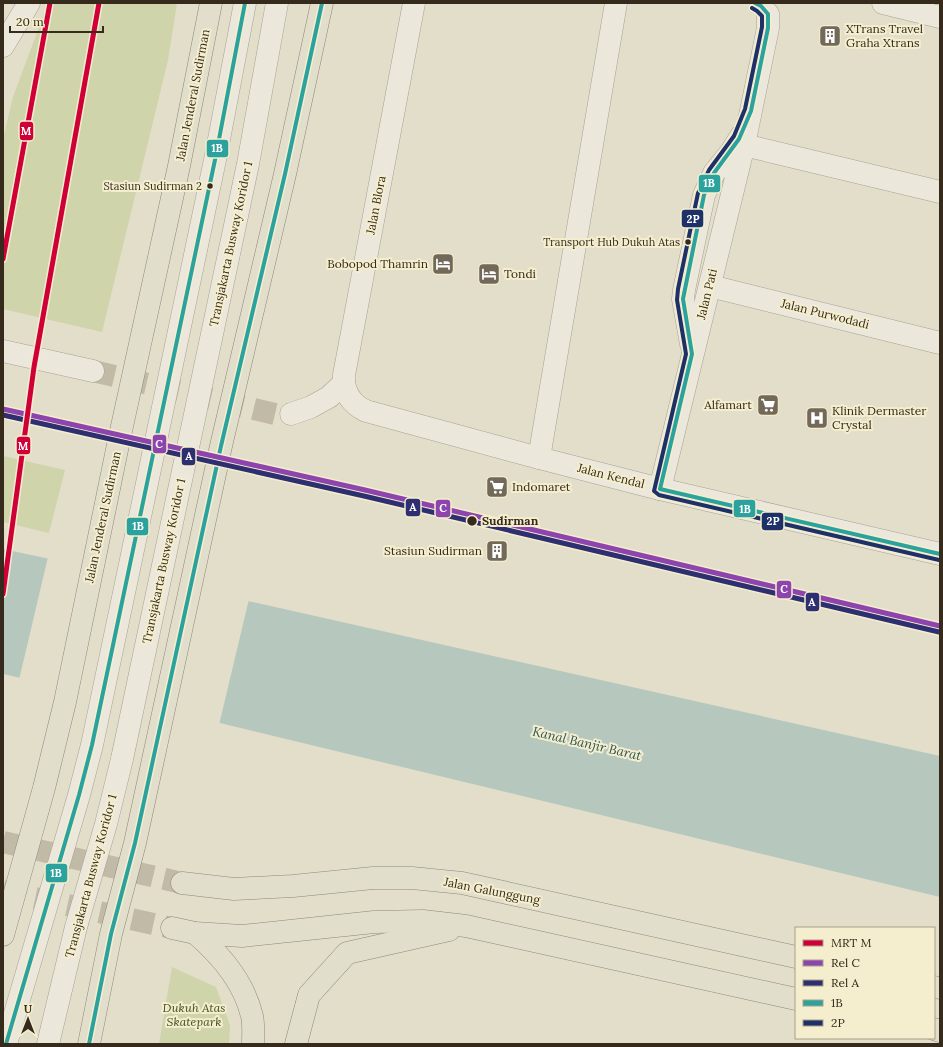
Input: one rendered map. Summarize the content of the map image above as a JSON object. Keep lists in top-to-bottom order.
{
  "streets": {
    "main road": ["Jalan Jenderal Sudirman", "Jalan Galunggung"],
    "street": [
      "Jalan Blora",
      "Transjakarta Busway Koridor 1",
      "Jalan Pati",
      "Jalan Purwodadi",
      "Jalan Kendal"
    ]
  },
  "crossings": [
    ["Jalan Blora", "Jalan Kendal"],
    ["Jalan Pati", "Jalan Purwodadi"],
    ["Jalan Pati", "Jalan Kendal"]
  ],
  "water": ["Kanal Banjir Barat"],
  "parks": ["Dukuh Atas Skatepark"],
  "places": {
    "building": ["XTrans Travel Graha Xtrans", "Stasiun Sudirman"],
    "other": ["Stasiun Sudirman 2", "Transport Hub Dukuh Atas", "Sudirman"],
    "hotel": ["Bobopod Thamrin", "Tondi"],
    "supermarket": ["Alfamart", "Indomaret"],
    "hospital": ["Klinik Dermaster Crystal"]
  },
  "lines": [
    "metro line M",
    "transit line 1B",
    "transit line 2P",
    "rail line C",
    "rail line A"
  ],
  "legend": [
    "MRT M",
    "Rel C",
    "Rel A",
    "1B",
    "2P"
  ],
  "scale_bar": "20 m",
  "north": "top"
}
